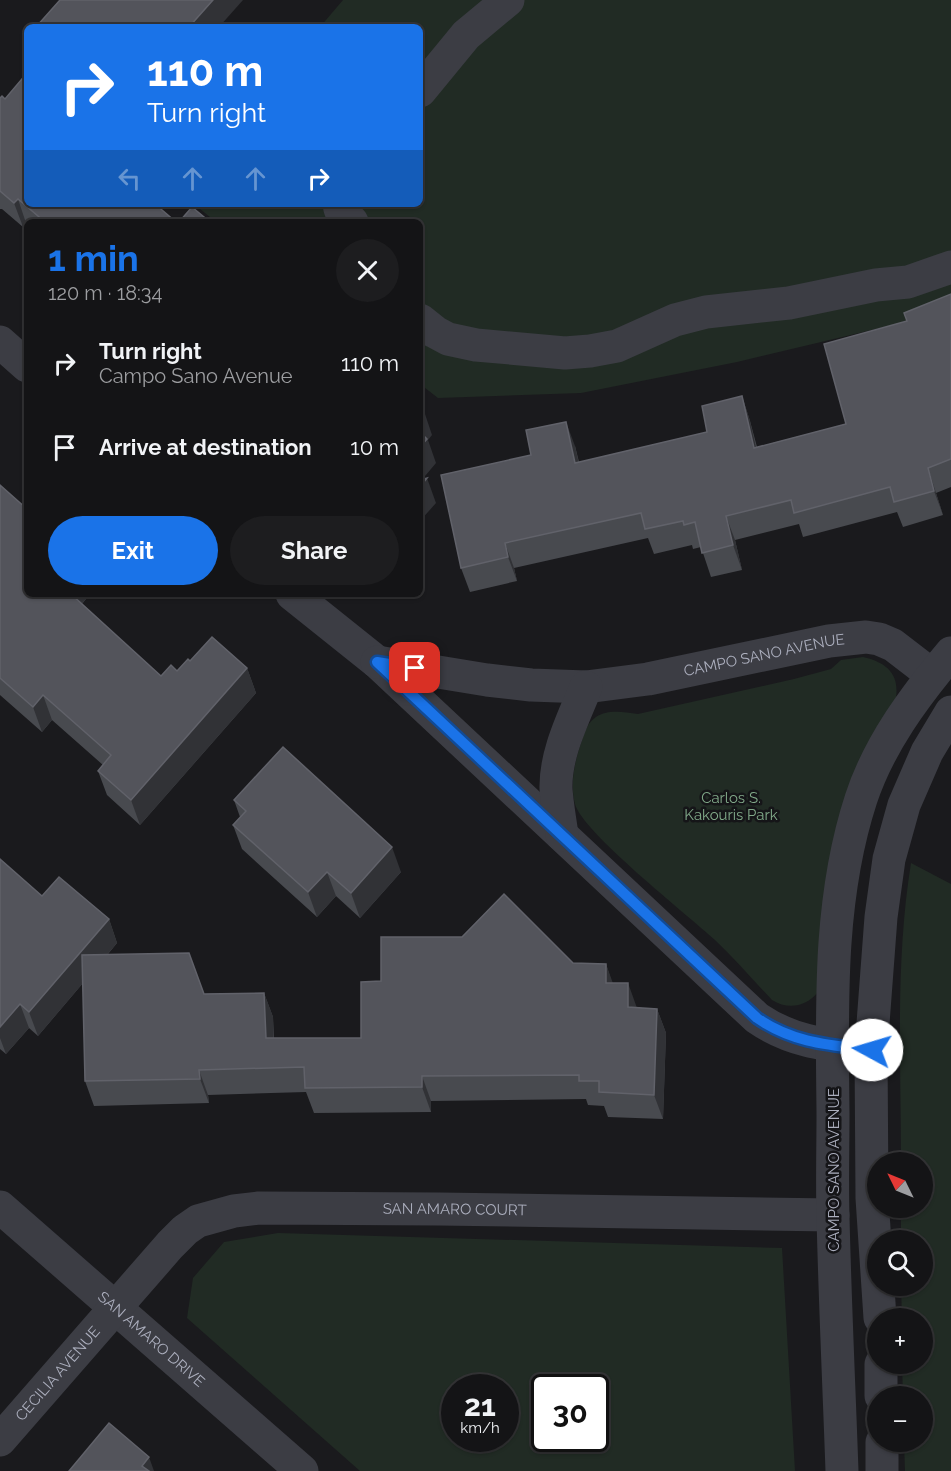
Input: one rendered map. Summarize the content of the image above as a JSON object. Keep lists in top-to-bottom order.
{
  "streets": {
    "street": [
      "CAMPO SANO AVENUE",
      "SAN AMARO COURT",
      "SAN AMARO DRIVE",
      "CECILIA AVENUE"
    ]
  },
  "crossings": [
    ["CAMPO SANO AVENUE", "SAN AMARO COURT"],
    ["SAN AMARO COURT", "SAN AMARO DRIVE"],
    ["SAN AMARO COURT", "CECILIA AVENUE"],
    ["SAN AMARO DRIVE", "CECILIA AVENUE"]
  ],
  "parks": ["Carlos S. Kakouris Park"],
  "north": "top left",
  "page": {
    "turn": ["110 m", "Turn right"],
    "heading": ["1 min", "120 m · 18:34"],
    "list": [
      {
        "name": "Turn right",
        "note": "Campo Sano Avenue",
        "value": "110 m"
      },
      {
        "name": "Arrive at destination",
        "value": "10 m"
      }
    ],
    "buttons": ["Exit", "Share"],
    "map_buttons": ["+", "−"],
    "speed": "21 km/h",
    "limit": "30"
  }
}
